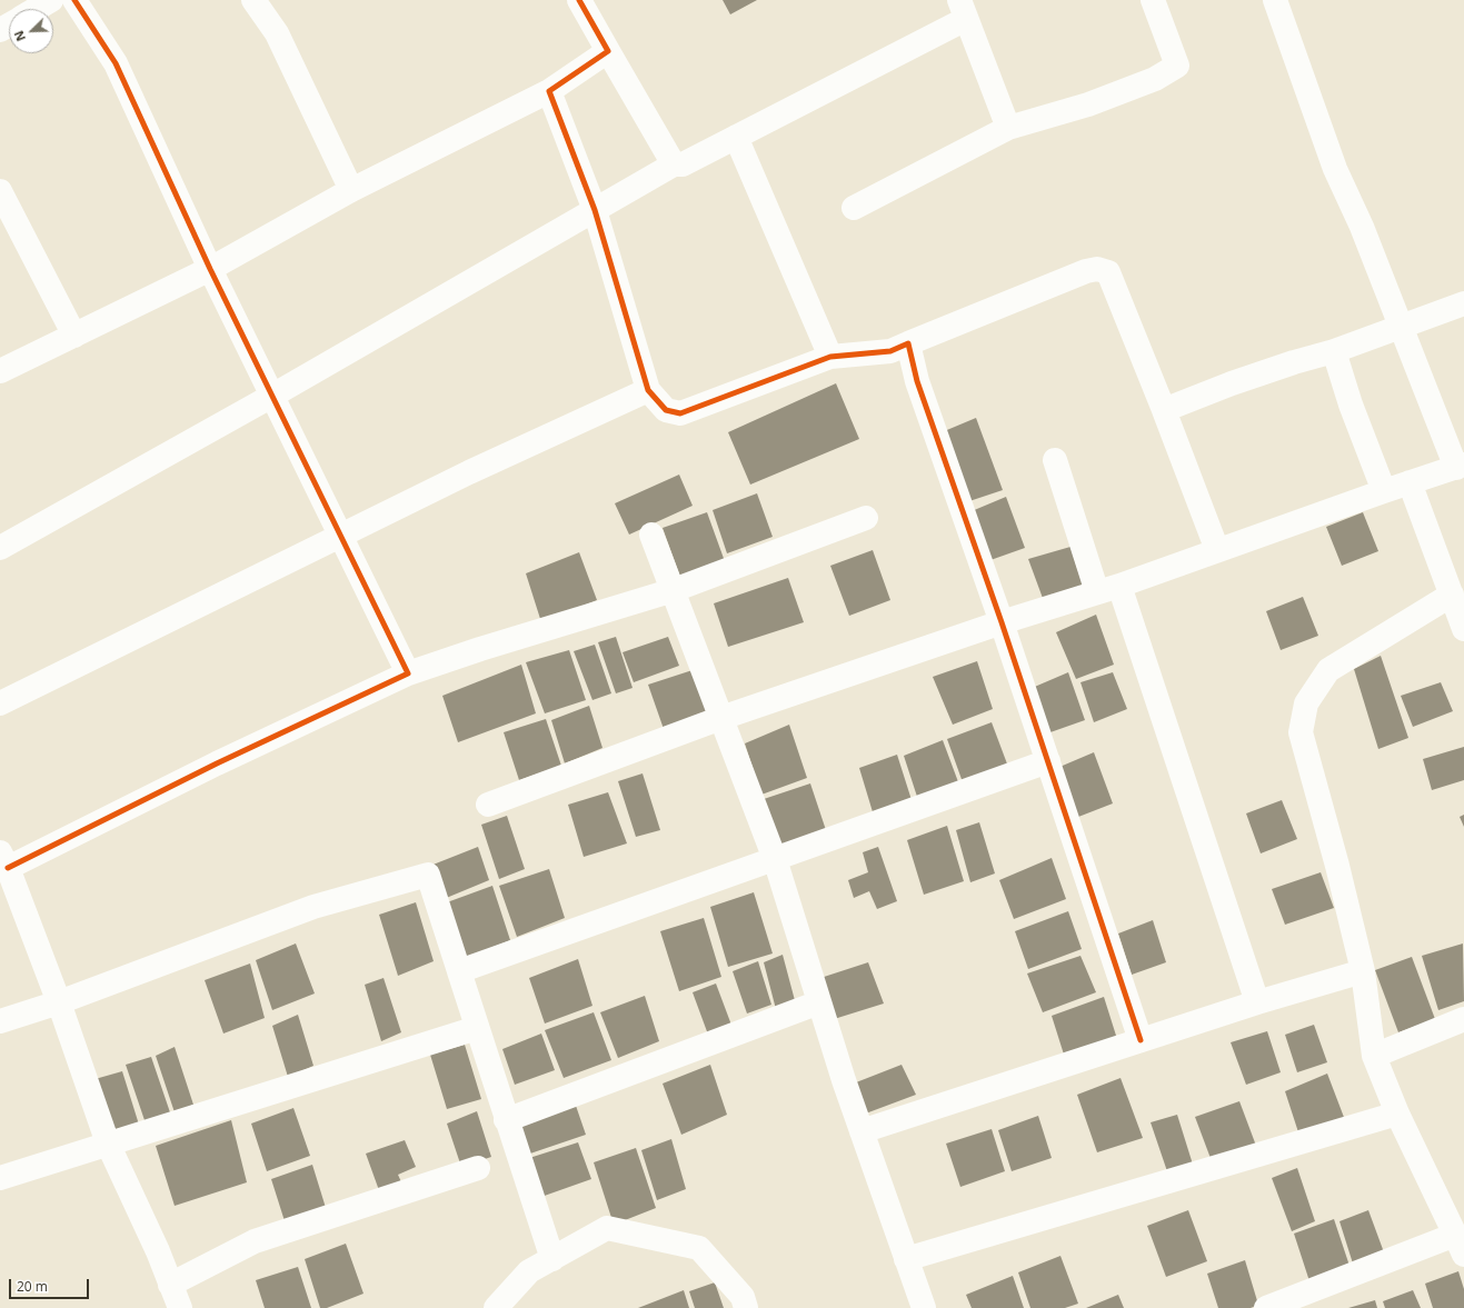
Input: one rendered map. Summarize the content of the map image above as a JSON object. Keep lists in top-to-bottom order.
{
  "scale_bar": "20 m",
  "north": "bottom left"
}
